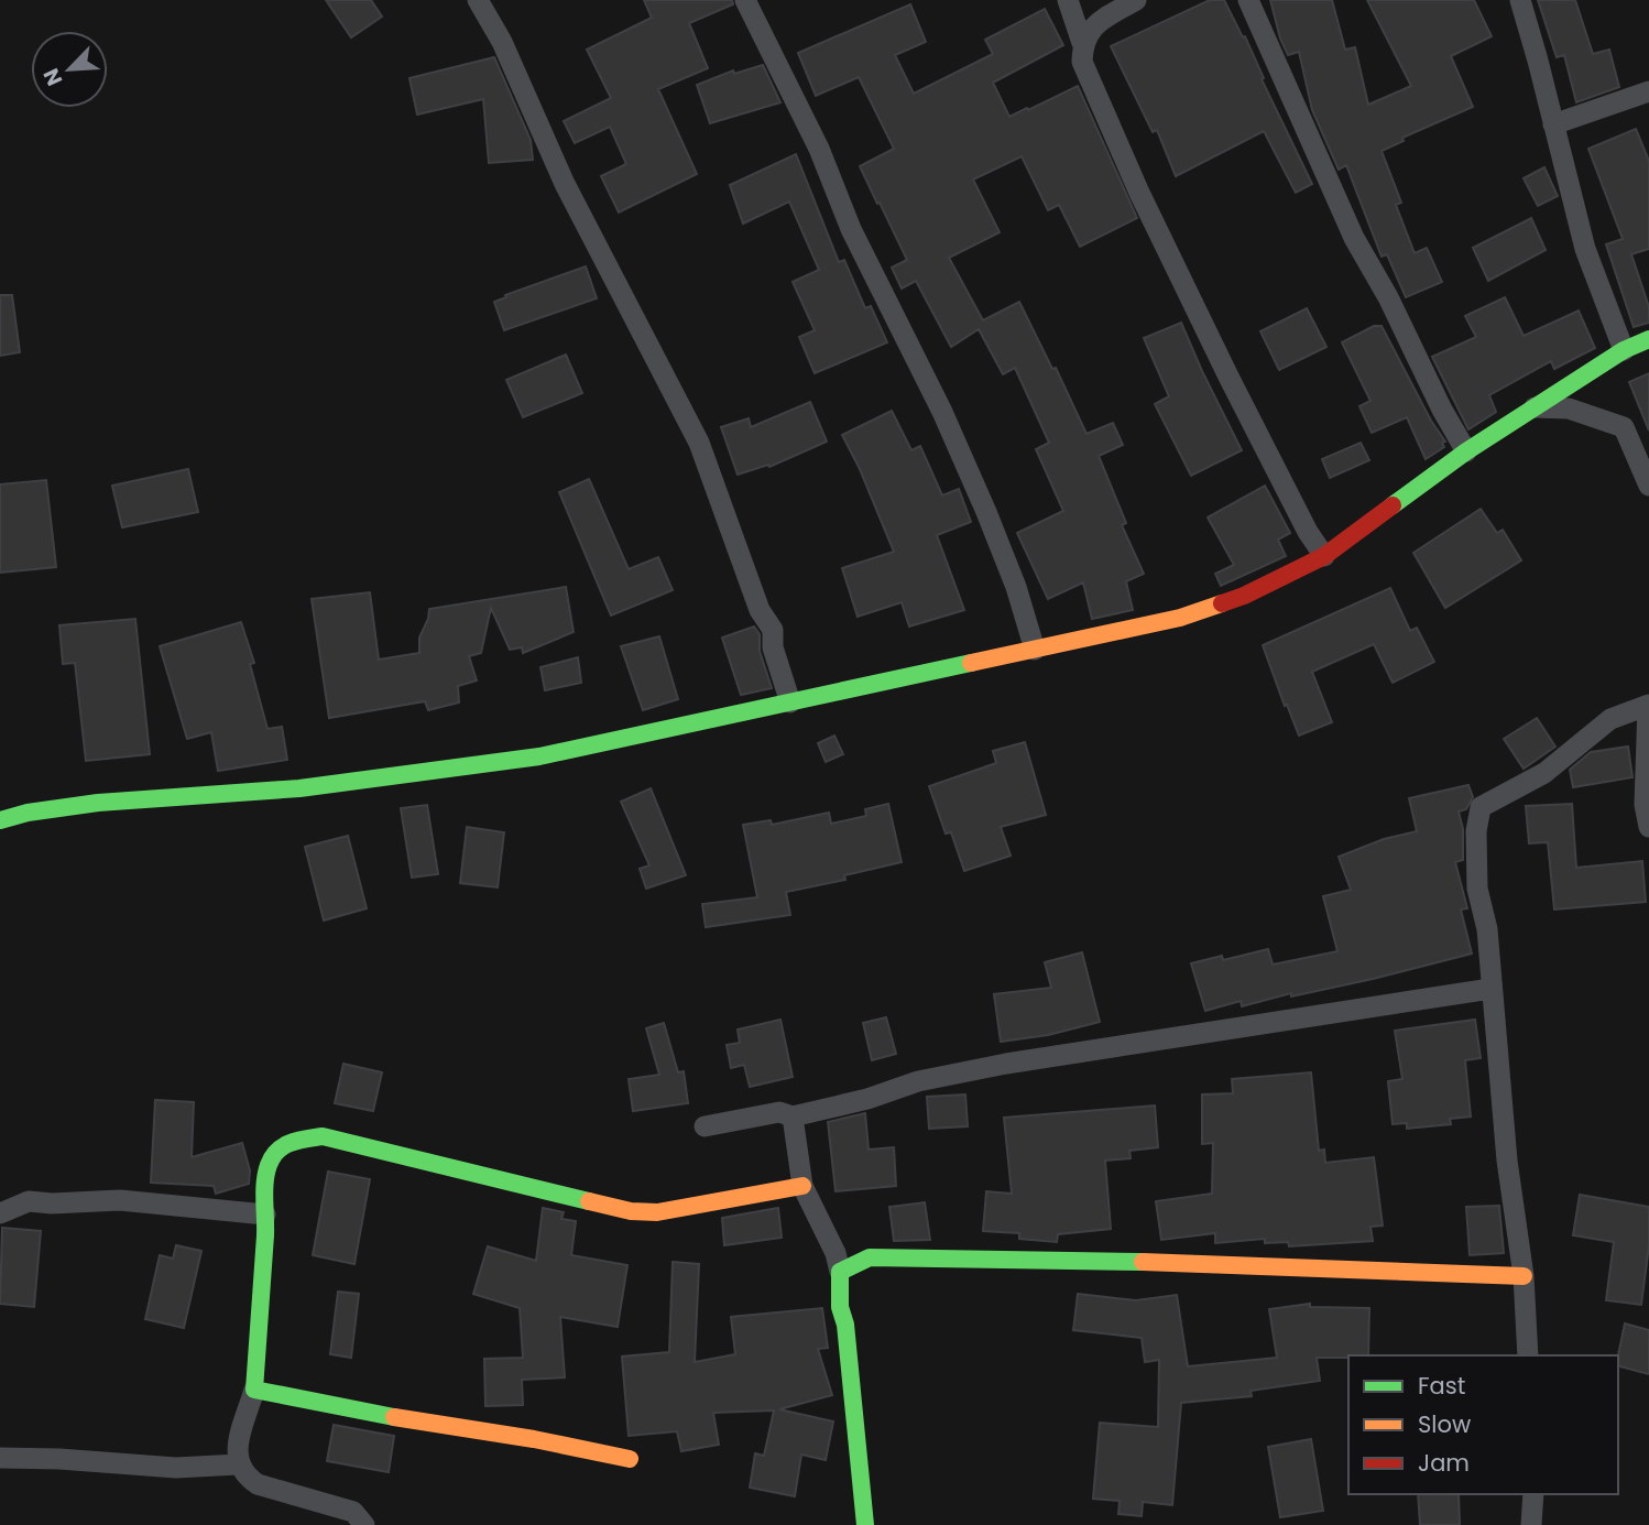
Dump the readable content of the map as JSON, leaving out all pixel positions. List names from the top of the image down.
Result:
{
  "legend": ["Fast", "Slow", "Jam"],
  "north": "bottom left"
}
